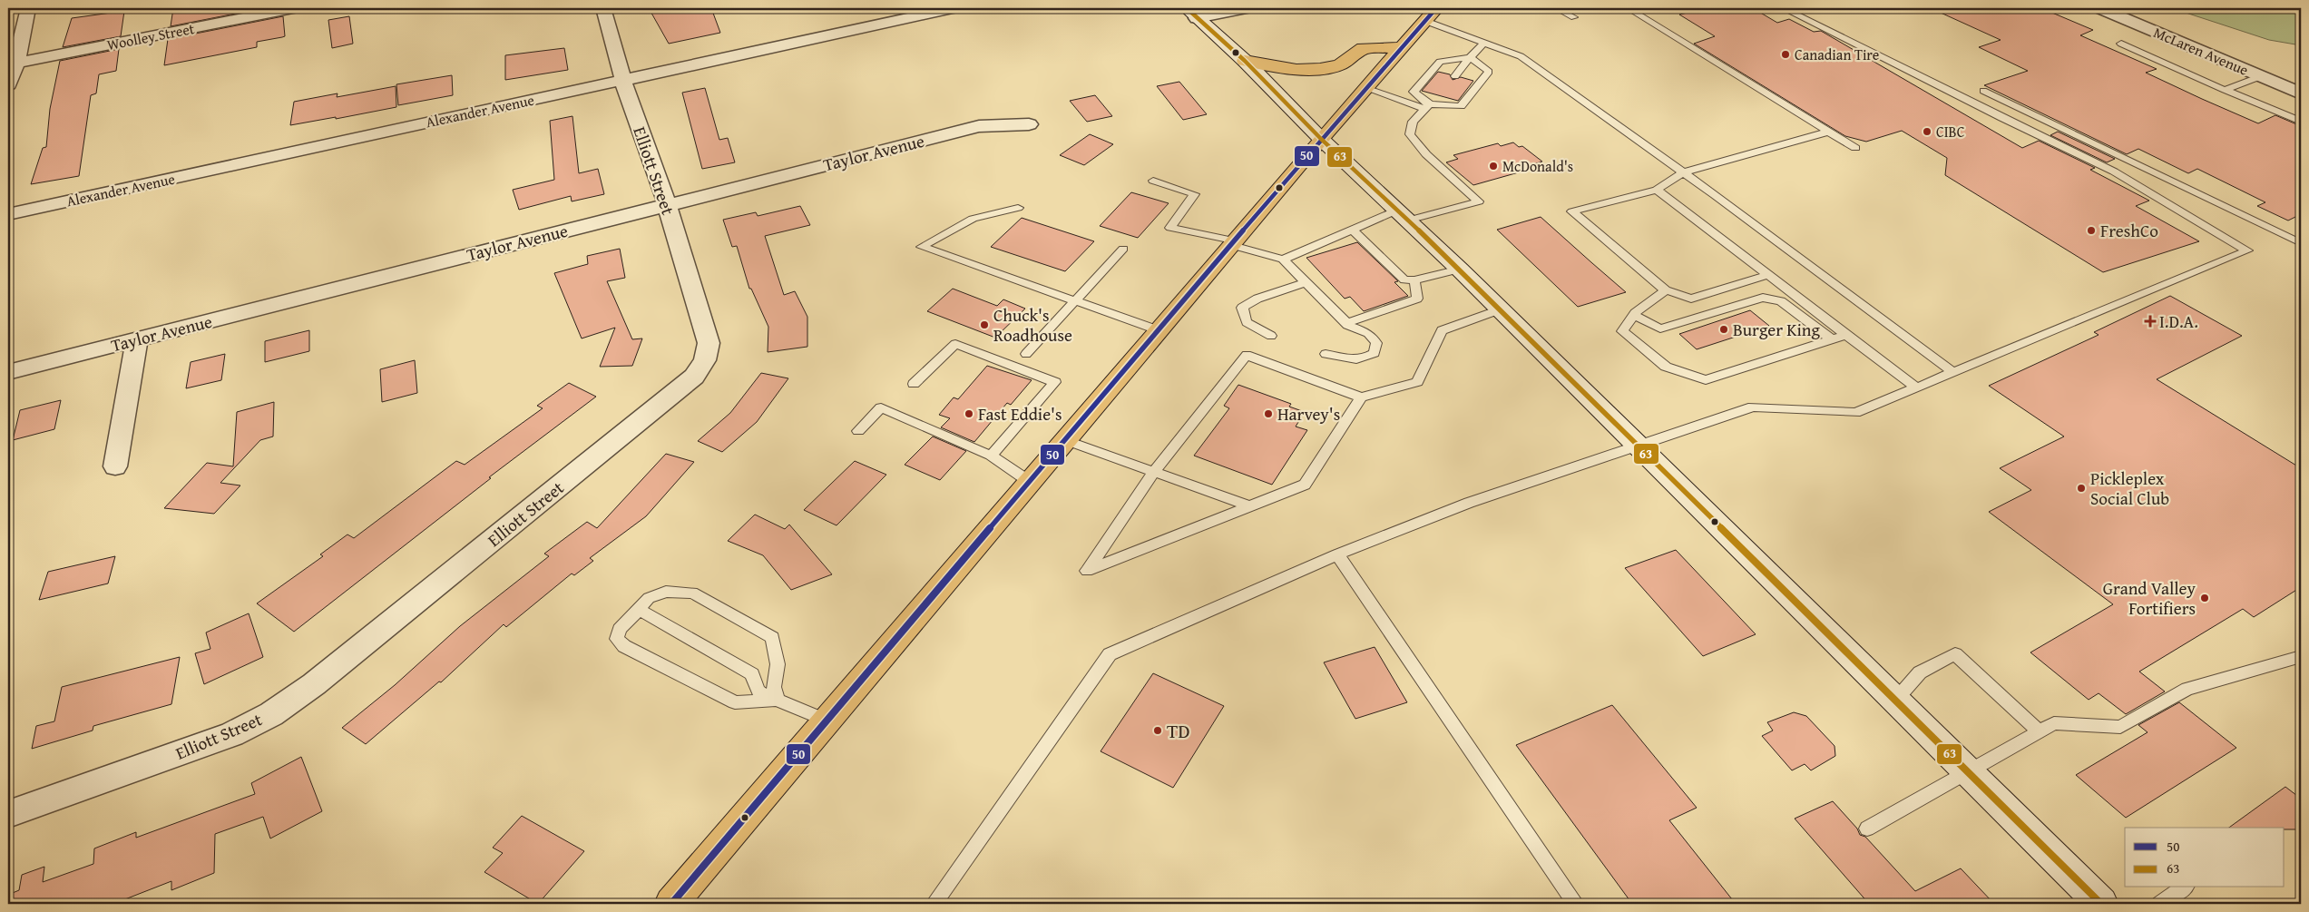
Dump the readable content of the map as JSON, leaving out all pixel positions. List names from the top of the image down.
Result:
{
  "streets": {
    "street": [
      "Woolley Street",
      "McLaren Avenue",
      "Alexander Avenue",
      "Taylor Avenue",
      "Elliott Street"
    ]
  },
  "crossings": [
    ["Alexander Avenue", "Elliott Street"],
    ["Taylor Avenue", "Elliott Street"]
  ],
  "places": {
    "other": [
      "Canadian Tire",
      "CIBC",
      "McDonald's",
      "FreshCo",
      "Chuck's Roadhouse",
      "Burger King",
      "Fast Eddie's",
      "Harvey's",
      "Pickleplex Social Club",
      "Grand Valley Fortifiers",
      "TD"
    ],
    "health": ["I.D.A."]
  },
  "lines": ["transit line 50", "transit line 63"],
  "legend": ["50", "63"]
}
